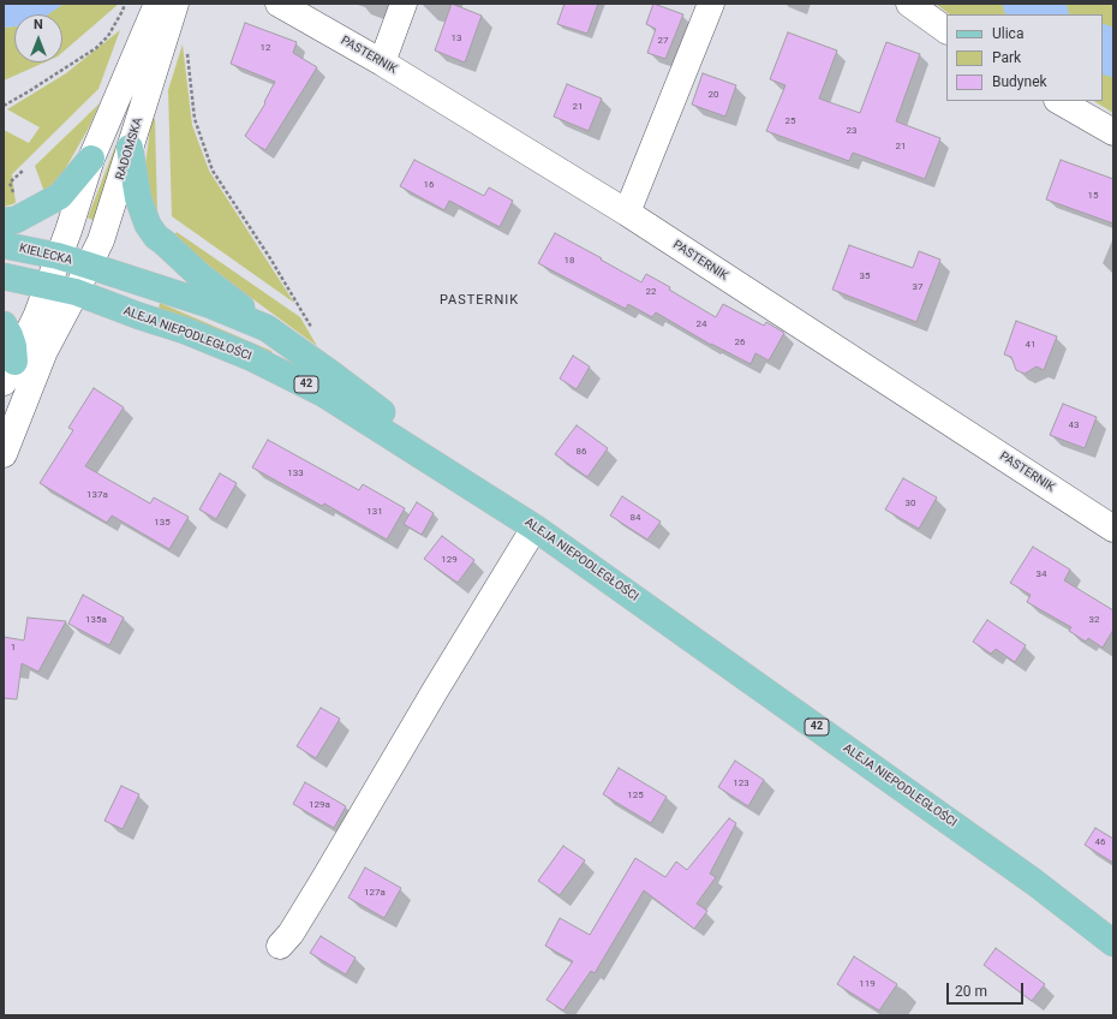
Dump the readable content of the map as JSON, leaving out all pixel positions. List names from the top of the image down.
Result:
{
  "streets": {
    "main road": ["KIELECKA", "ALEJA NIEPODLEGŁOŚCI", "42"],
    "street": ["PASTERNIK", "RADOMSKA"]
  },
  "crossings": [
    ["RADOMSKA", "KIELECKA"],
    ["RADOMSKA", "ALEJA NIEPODLEGŁOŚCI"],
    ["KIELECKA", "ALEJA NIEPODLEGŁOŚCI"],
    ["ALEJA NIEPODLEGŁOŚCI", "42"]
  ],
  "districts": ["PASTERNIK"],
  "house_numbers": [
    "13",
    "27",
    "12",
    "20",
    "21",
    "25",
    "23",
    "21",
    "16",
    "15",
    "18",
    "35",
    "37",
    "22",
    "24",
    "26",
    "41",
    "43",
    "86",
    "133",
    "137a",
    "30",
    "131",
    "84",
    "135",
    "129",
    "34",
    "135a",
    "32",
    "1",
    "123",
    "125",
    "129a",
    "46",
    "127a",
    "119"
  ],
  "legend": ["Ulica", "Park", "Budynek"],
  "scale_bar": "20 m",
  "north": "top"
}
